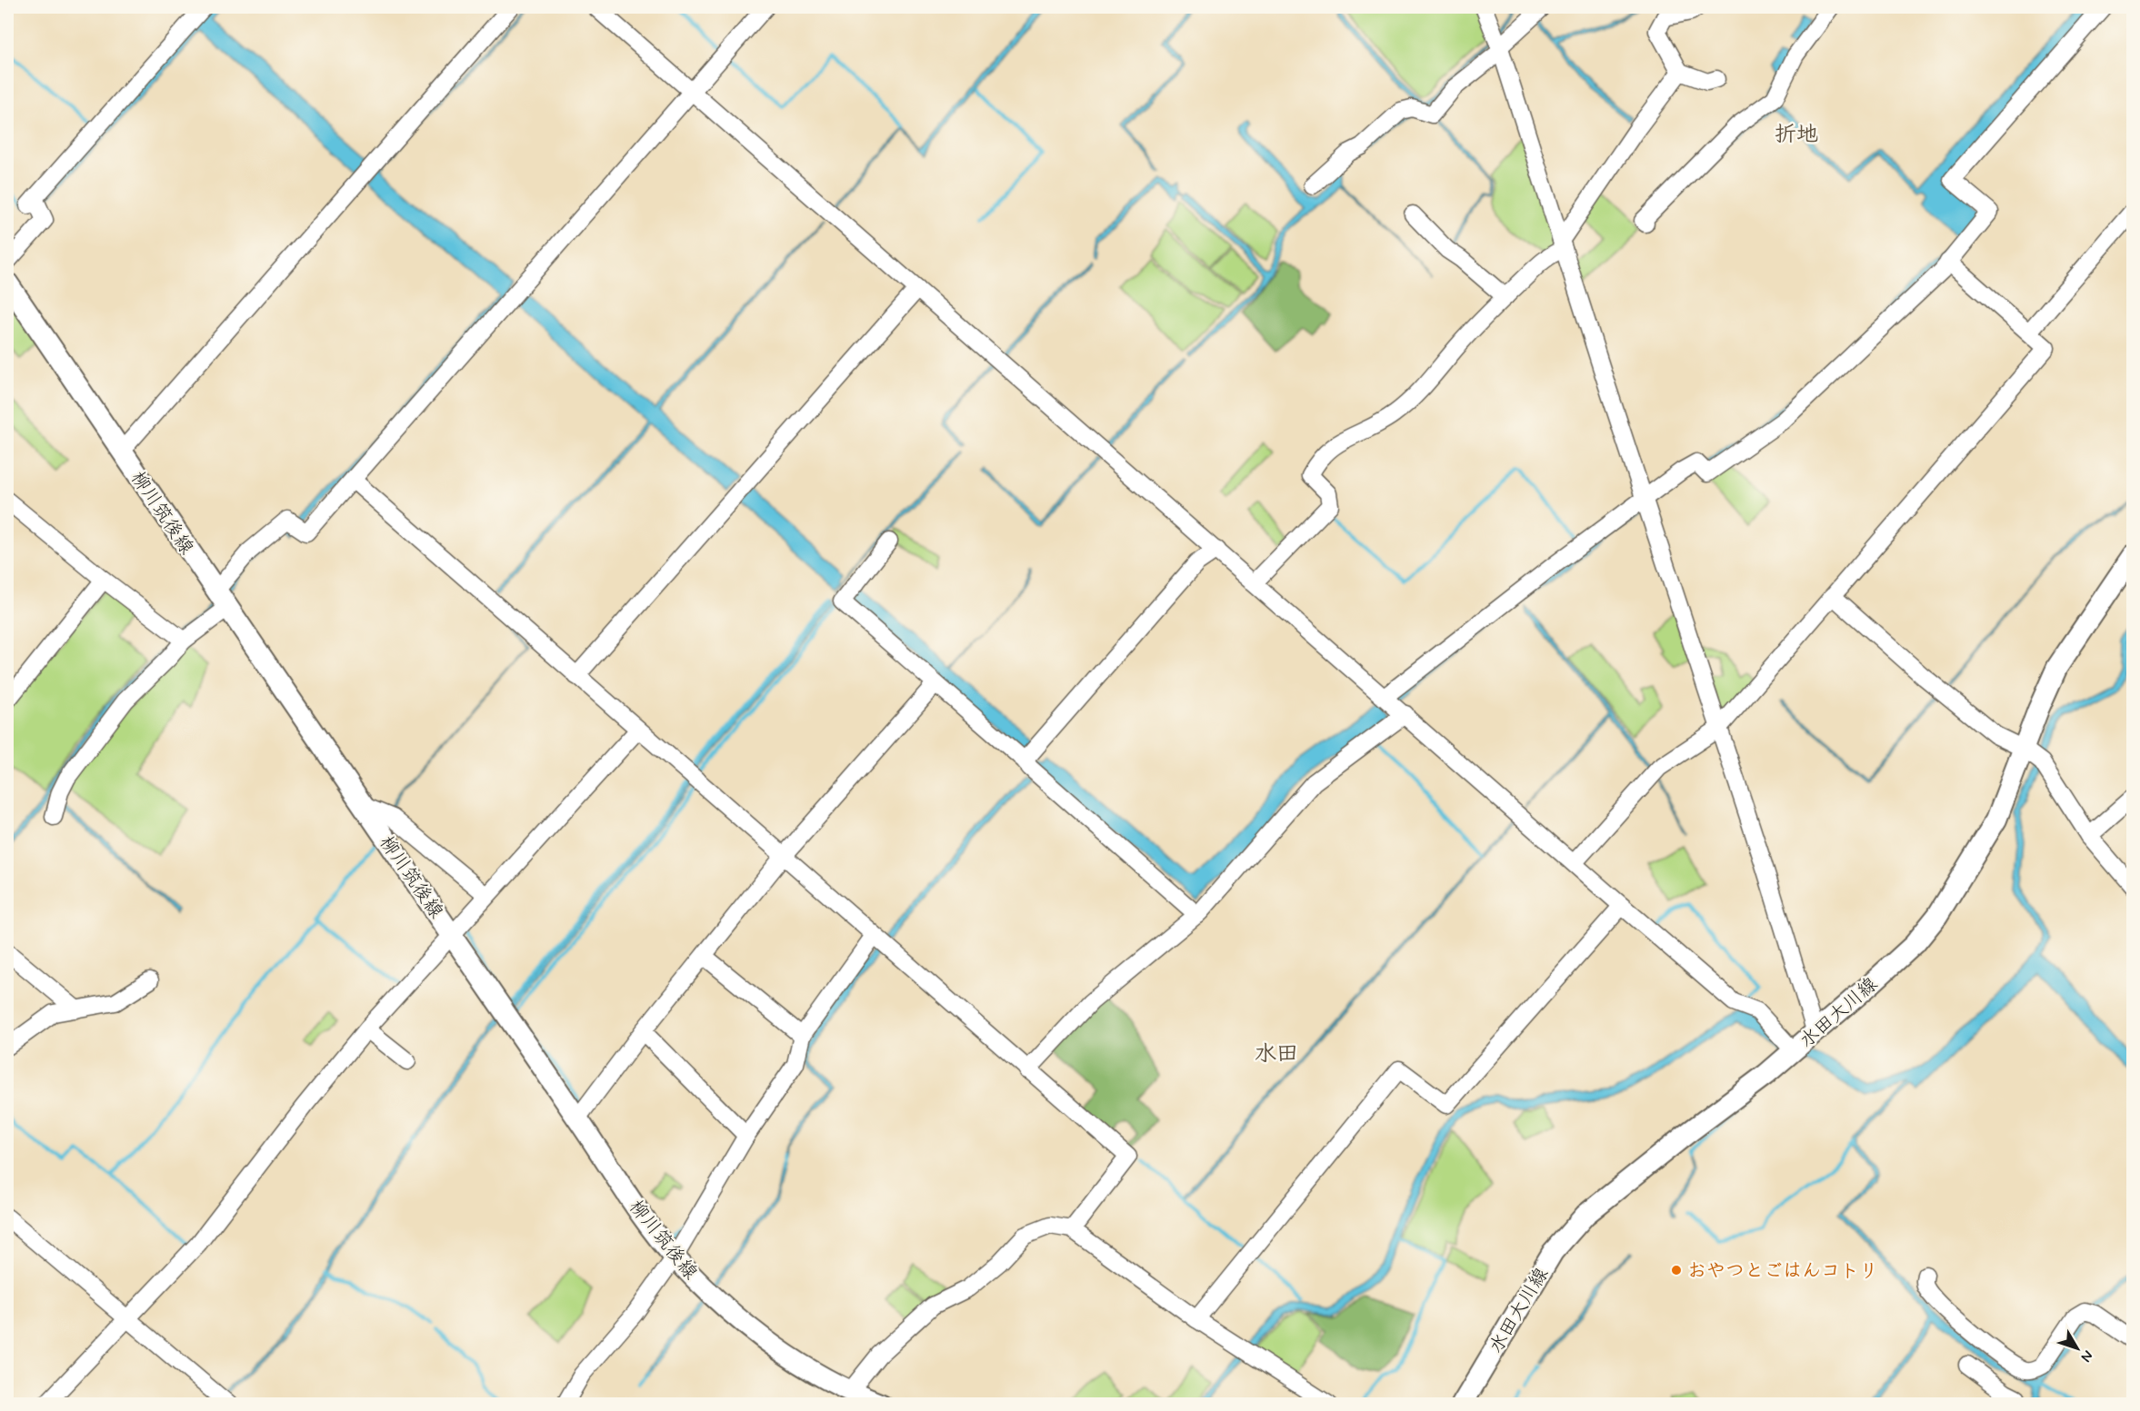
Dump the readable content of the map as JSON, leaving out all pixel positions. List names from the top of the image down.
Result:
{
  "streets": {
    "main road": ["柳川筑後線", "水田大川線"]
  },
  "districts": ["折地", "水田"],
  "places": ["おやつとごはんコトリ"],
  "north": "bottom right"
}
